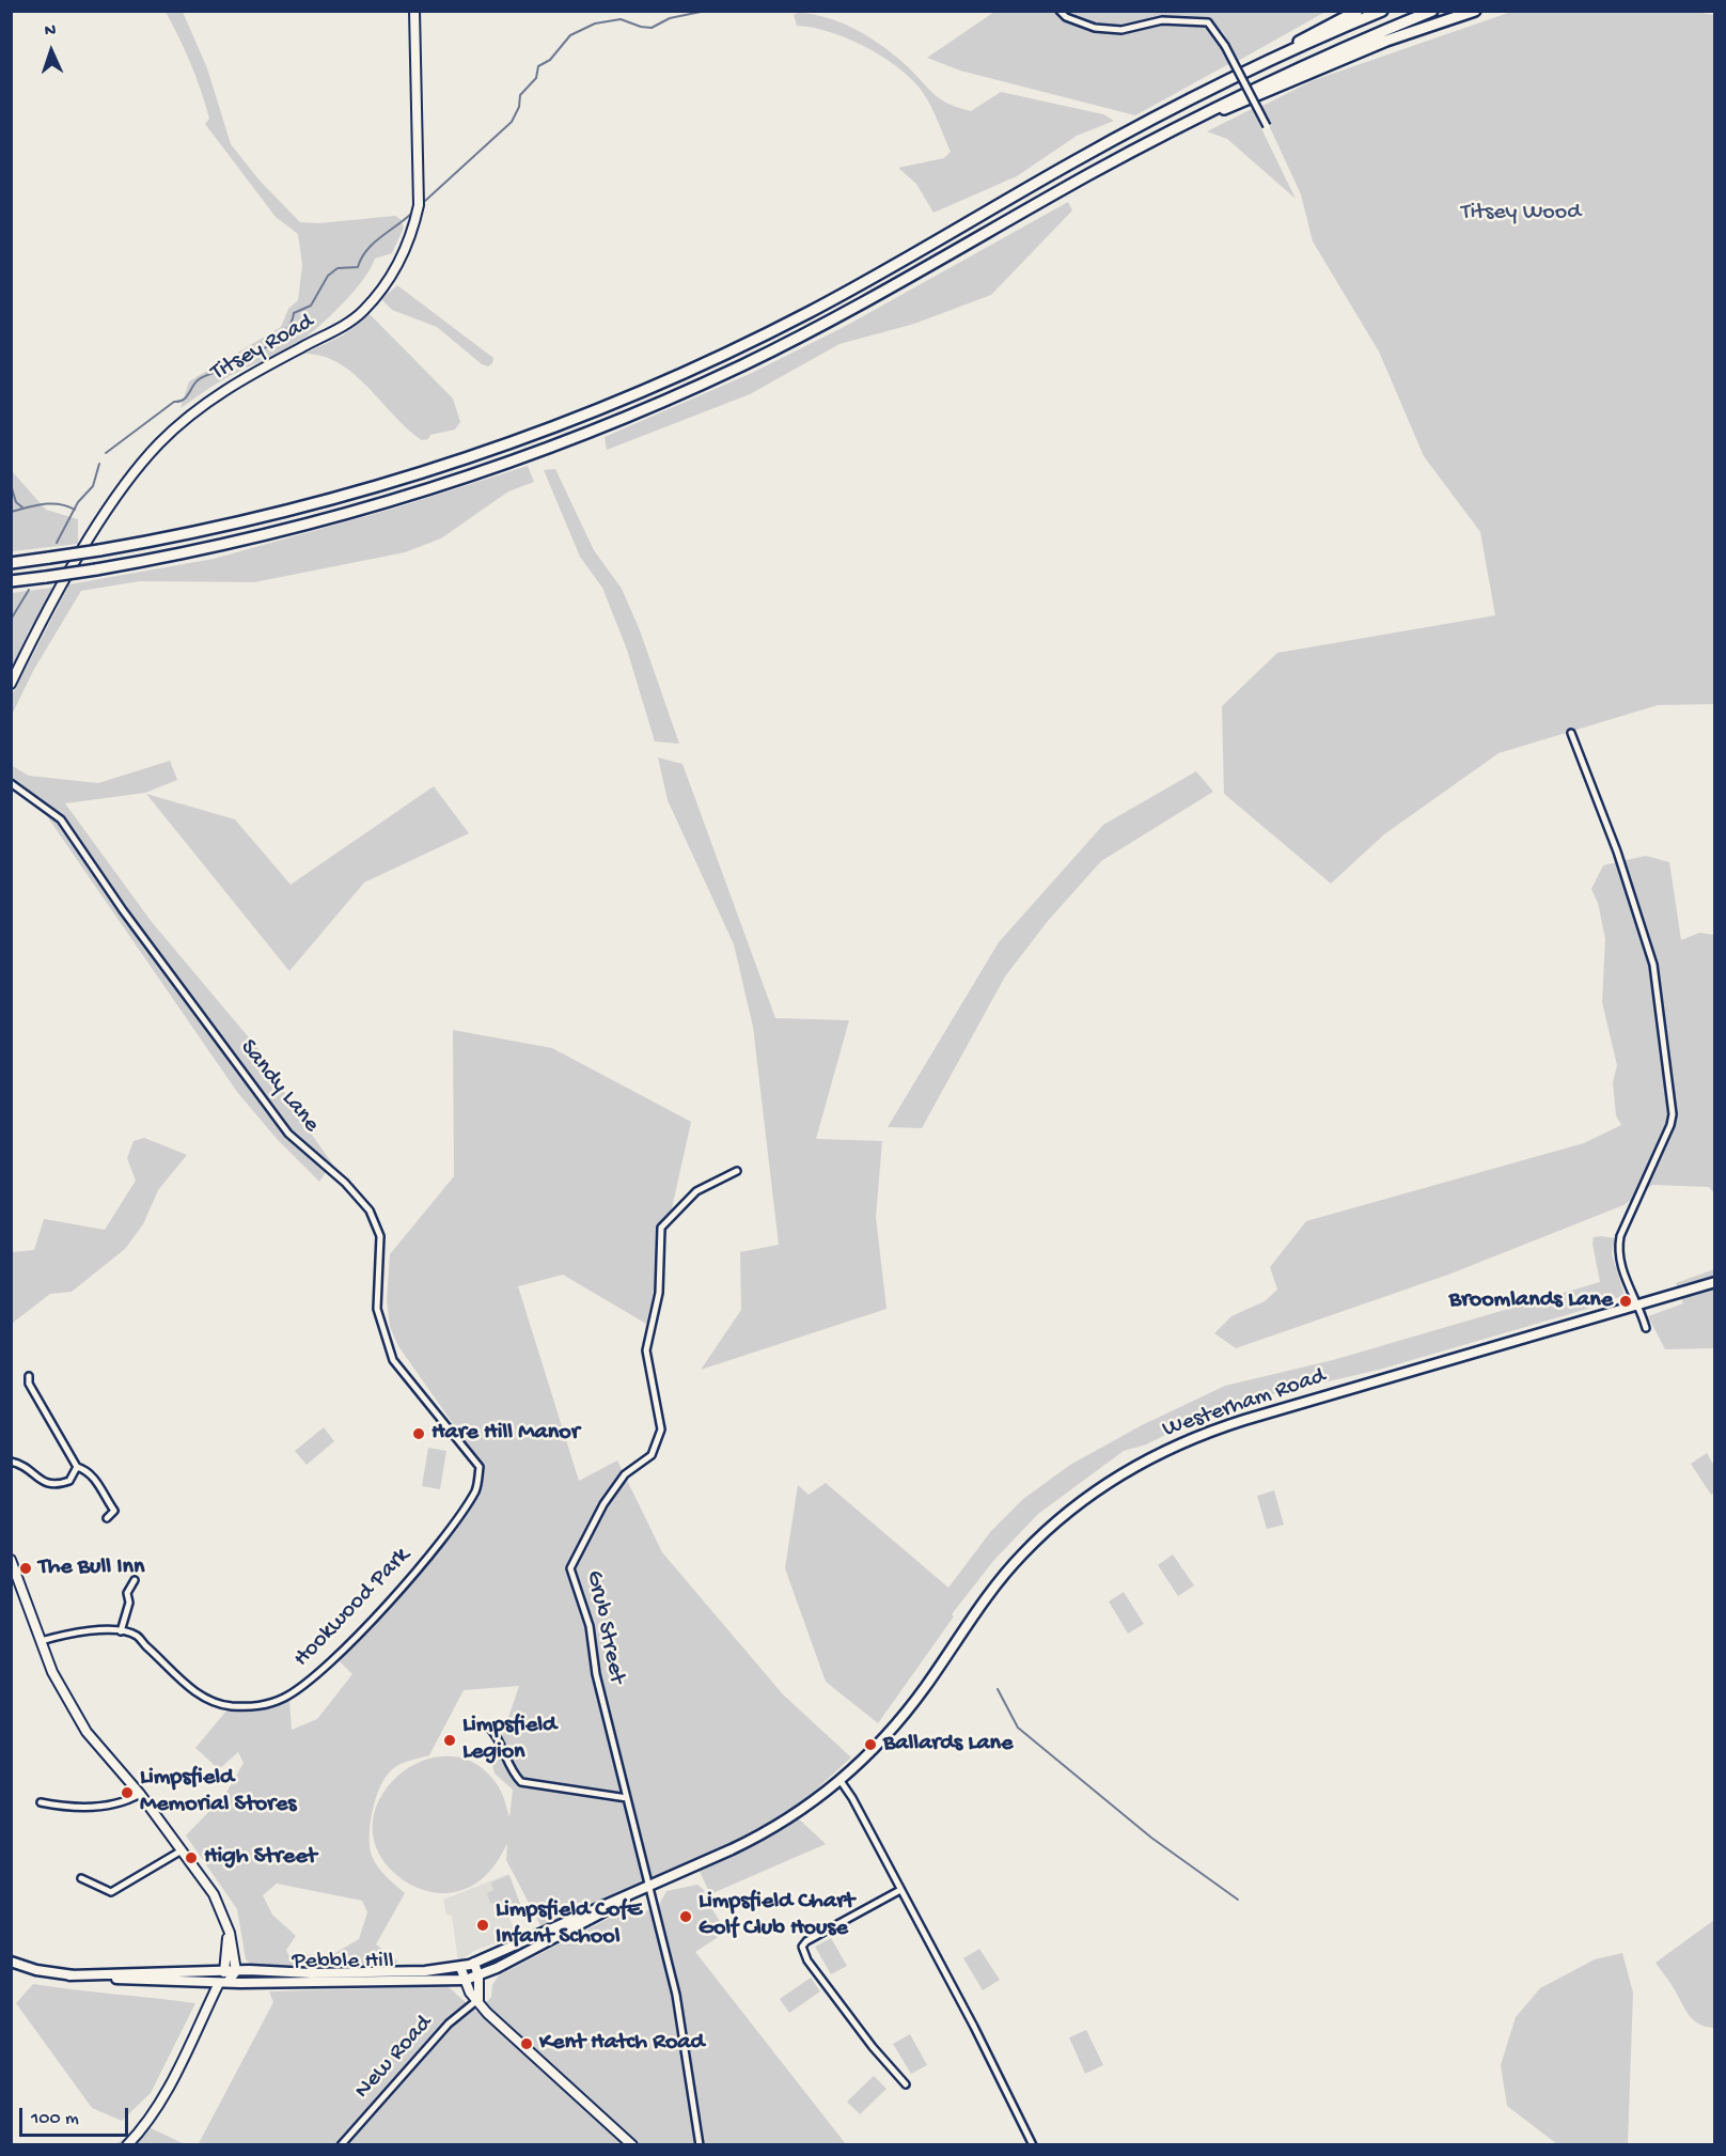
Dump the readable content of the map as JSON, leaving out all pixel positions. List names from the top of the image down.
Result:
{
  "streets": {
    "main road": ["Titsey Road", "Westerham Road", "Pebble Hill"],
    "street": [
      "Sandy Lane",
      "Hookwood Park",
      "Grub Street",
      "New Road"
    ]
  },
  "crossings": [
    ["Sandy Lane", "Hookwood Park"],
    ["Westerham Road", "Grub Street"],
    ["Westerham Road", "Pebble Hill"]
  ],
  "parks": ["Titsey Wood"],
  "places": [
    "Broomlands Lane",
    "Hare Hill Manor",
    "The Bull Inn",
    "Limpsfield Legion",
    "Ballards Lane",
    "Limpsfield Memorial Stores",
    "High Street",
    "Limpsfield Chart Golf Club House",
    "Limpsfield CofE Infant School",
    "Kent Hatch Road"
  ],
  "scale_bar": "100 m",
  "north": "top"
}
